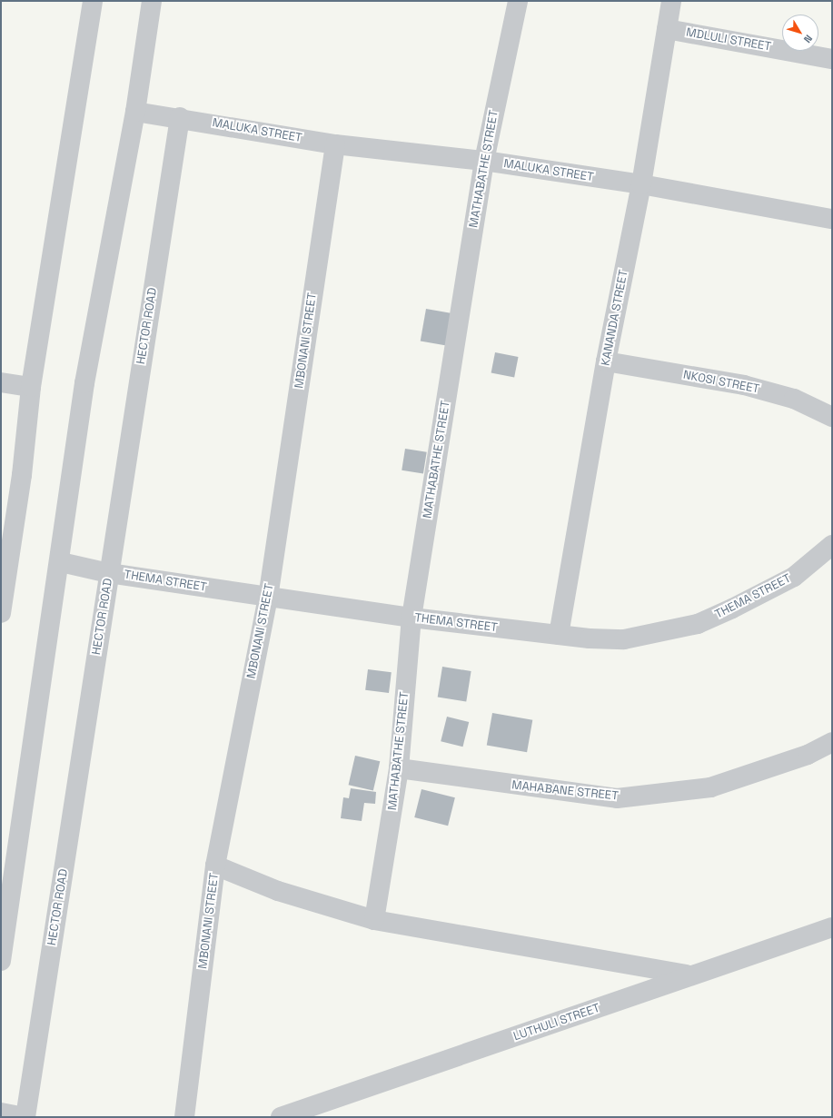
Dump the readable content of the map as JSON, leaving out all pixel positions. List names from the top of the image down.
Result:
{
  "streets": {
    "street": [
      "MDLULI STREET",
      "MALUKA STREET",
      "MATHABATHE STREET",
      "KANANDA STREET",
      "HECTOR ROAD",
      "MBONANI STREET",
      "NKOSI STREET",
      "THEMA STREET",
      "MAHABANE STREET",
      "LUTHULI STREET"
    ]
  },
  "crossings": [
    ["MDLULI STREET", "KANANDA STREET"],
    ["MALUKA STREET", "MATHABATHE STREET"],
    ["MALUKA STREET", "KANANDA STREET"],
    ["MALUKA STREET", "HECTOR ROAD"],
    ["MALUKA STREET", "MBONANI STREET"],
    ["MATHABATHE STREET", "THEMA STREET"],
    ["MATHABATHE STREET", "MAHABANE STREET"],
    ["KANANDA STREET", "NKOSI STREET"],
    ["KANANDA STREET", "THEMA STREET"],
    ["HECTOR ROAD", "THEMA STREET"],
    ["MBONANI STREET", "THEMA STREET"]
  ],
  "north": "bottom right"
}
